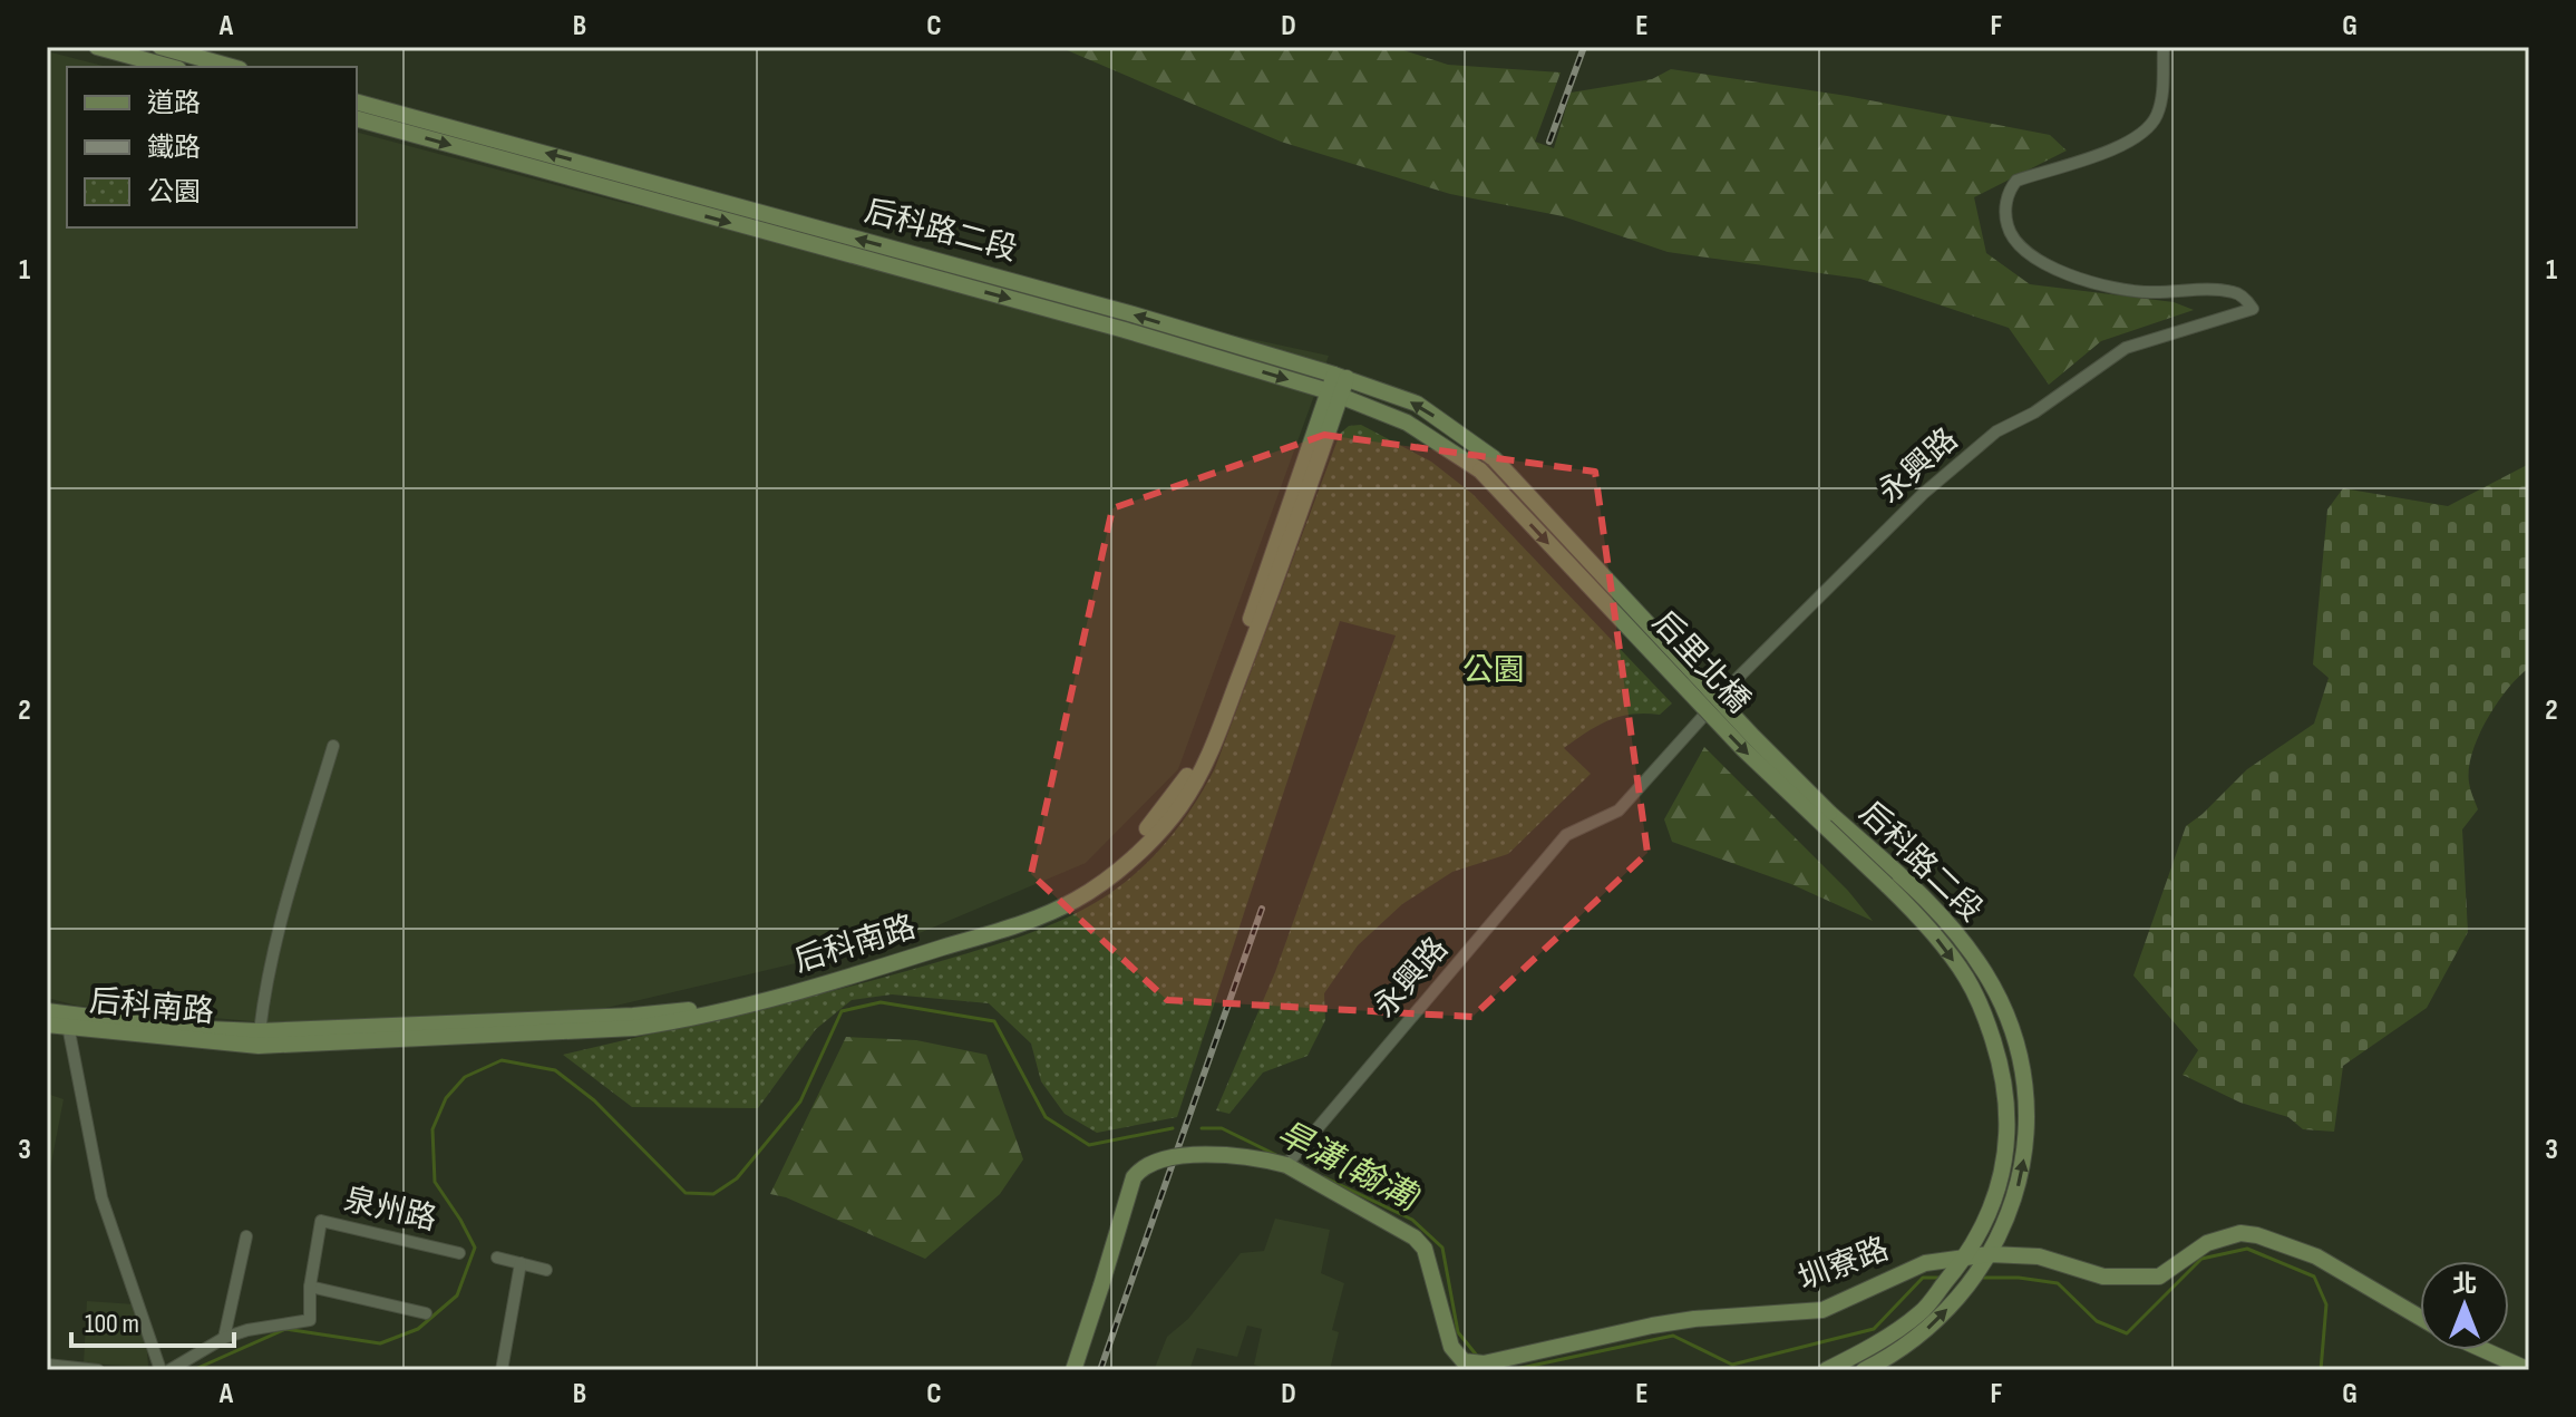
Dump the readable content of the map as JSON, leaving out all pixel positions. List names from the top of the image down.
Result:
{
  "streets": {
    "street": [
      "后科路二段",
      "永興路",
      "后里北橋",
      "后科南路",
      "泉州路",
      "圳寮路"
    ]
  },
  "crossings": [
    ["后科路二段", "后里北橋"],
    ["后科路二段", "后科南路"],
    ["后科路二段", "圳寮路"],
    ["永興路", "圳寮路"]
  ],
  "water": ["旱溝 (翰溝)"],
  "parks": ["公園"],
  "legend": ["道路", "鐵路", "公園"],
  "scale_bar": "100 m",
  "north": "top",
  "grid": {
    "columns": [
      "A",
      "B",
      "C",
      "D",
      "E",
      "F",
      "G"
    ],
    "rows": ["1", "2", "3"]
  }
}
